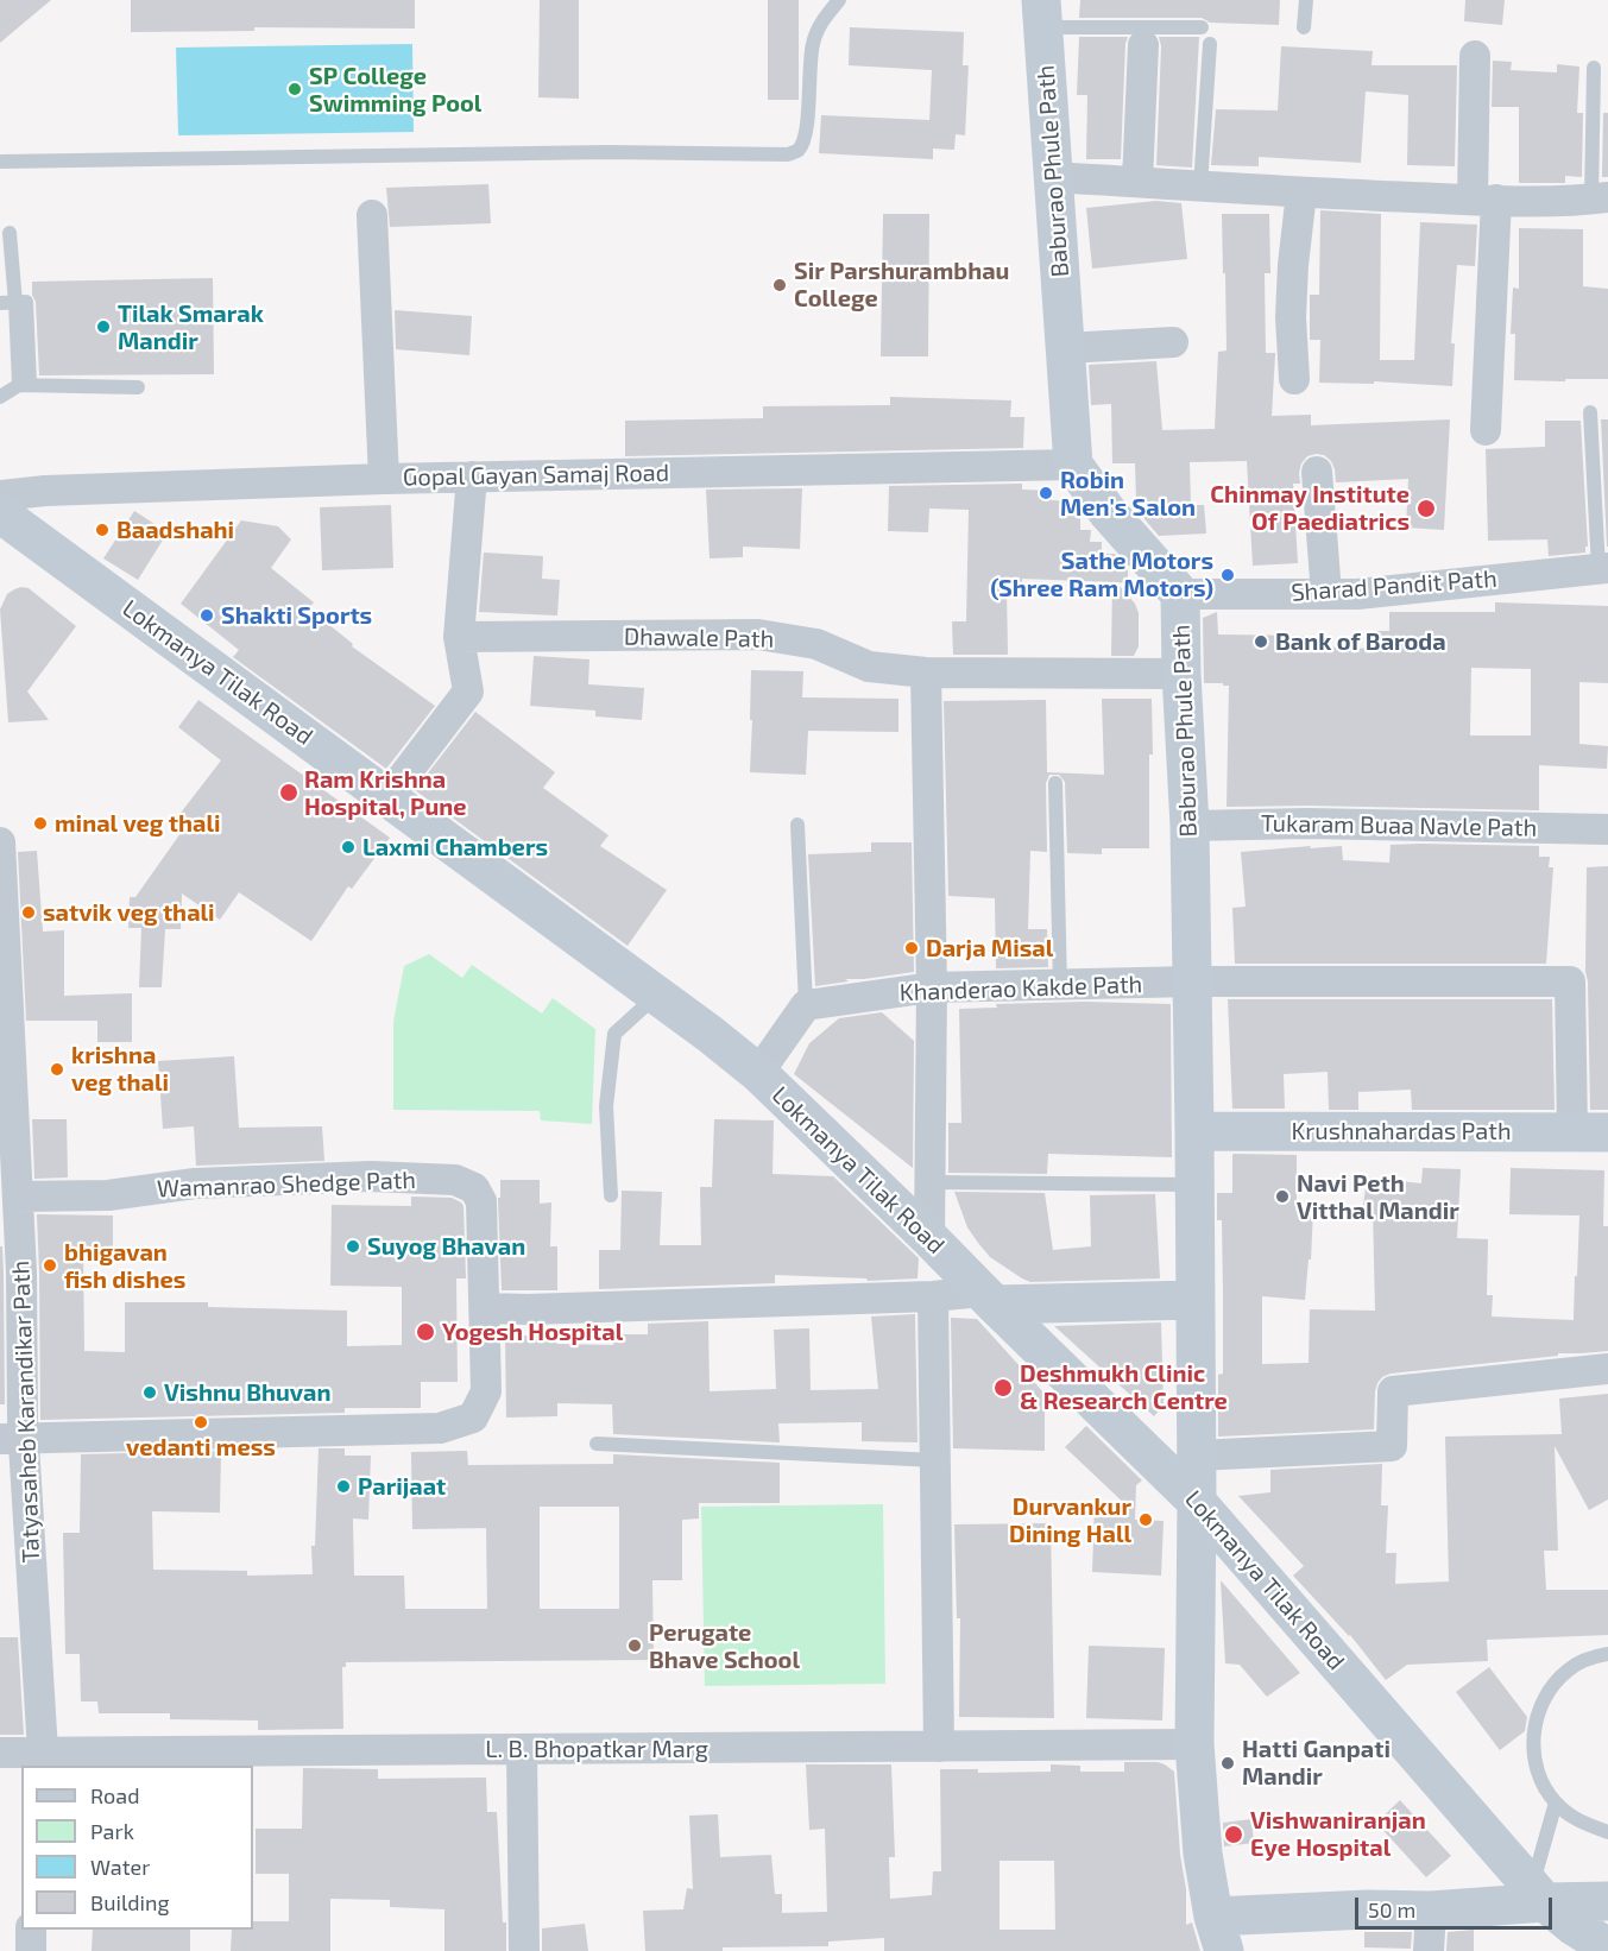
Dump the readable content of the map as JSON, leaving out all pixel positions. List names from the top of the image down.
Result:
{
  "streets": {
    "street": [
      "Baburao Phule Path",
      "Gopal Gayan Samaj Road",
      "Sharad Pandit Path",
      "Dhawale Path",
      "Lokmanya Tilak Road",
      "Tukaram Buaa Navle Path",
      "Khanderao Kakde Path",
      "Krushnahardas Path",
      "Wamanrao Shedge Path",
      "Tatyasaheb Karandikar Path",
      "L. B. Bhopatkar Marg"
    ]
  },
  "crossings": [
    ["Baburao Phule Path", "Gopal Gayan Samaj Road"],
    ["Baburao Phule Path", "Sharad Pandit Path"],
    ["Baburao Phule Path", "Dhawale Path"],
    ["Baburao Phule Path", "Lokmanya Tilak Road"],
    ["Baburao Phule Path", "Tukaram Buaa Navle Path"],
    ["Baburao Phule Path", "Khanderao Kakde Path"],
    ["Baburao Phule Path", "Krushnahardas Path"],
    ["Baburao Phule Path", "L. B. Bhopatkar Marg"],
    ["Khanderao Kakde Path", "Krushnahardas Path"],
    ["Wamanrao Shedge Path", "Tatyasaheb Karandikar Path"],
    ["Tatyasaheb Karandikar Path", "L. B. Bhopatkar Marg"]
  ],
  "places": [
    "SP College Swimming Pool",
    "Sir Parshurambhau College",
    "Tilak Smarak Mandir",
    "Robin Men's Salon",
    "Chinmay Institute Of Paediatrics",
    "Baadshahi",
    "Sathe Motors (Shree Ram Motors)",
    "Shakti Sports",
    "Bank of Baroda",
    "Ram Krishna Hospital, Pune",
    "minal veg thali",
    "Laxmi Chambers",
    "satvik veg thali",
    "Darja Misal",
    "krishna veg thali",
    "Navi Peth Vitthal Mandir",
    "Suyog Bhavan",
    "bhigavan fish dishes",
    "Yogesh Hospital",
    "Deshmukh Clinic & Research Centre",
    "Vishnu Bhuvan",
    "vedanti mess",
    "Parijaat",
    "Durvankur Dining Hall",
    "Perugate Bhave School",
    "Hatti Ganpati Mandir",
    "Vishwaniranjan Eye Hospital"
  ],
  "legend": [
    "Road",
    "Park",
    "Water",
    "Building"
  ],
  "scale_bar": "50 m"
}
